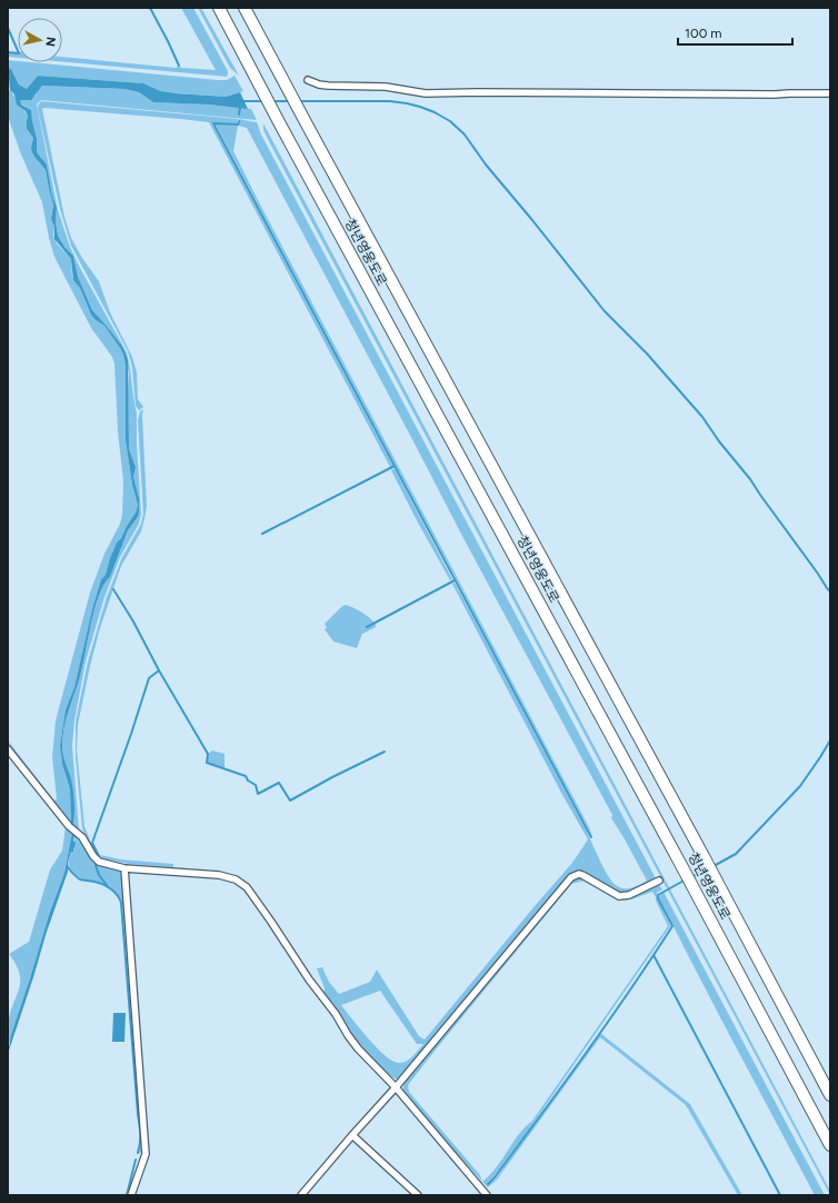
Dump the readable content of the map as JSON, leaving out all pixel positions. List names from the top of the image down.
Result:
{
  "streets": {
    "highway": ["청년영웅도로"]
  },
  "scale_bar": "100 m",
  "north": "right"
}
